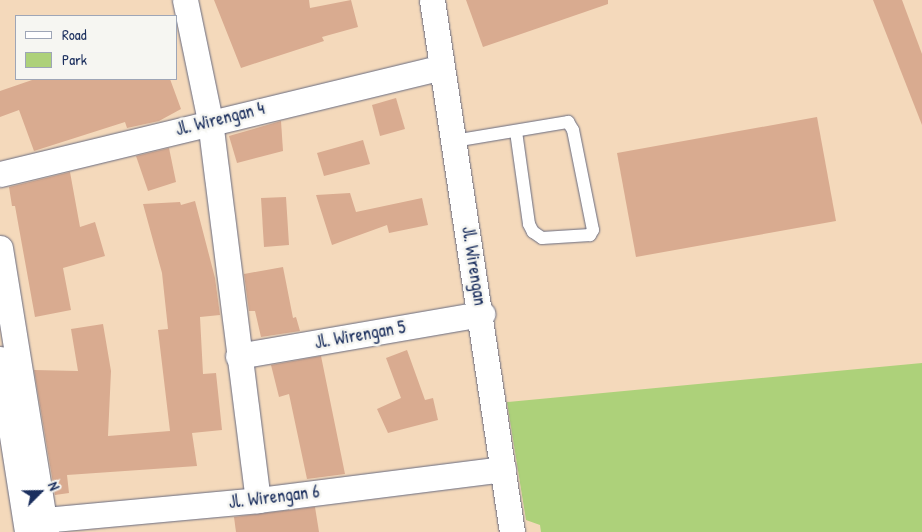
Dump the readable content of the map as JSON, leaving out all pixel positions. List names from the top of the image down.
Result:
{
  "streets": {
    "street": [
      "Jl. Wirengan 4",
      "Jl. Wirengan",
      "Jl. Wirengan 5",
      "Jl. Wirengan 6"
    ]
  },
  "crossings": [
    ["Jl. Wirengan 4", "Jl. Wirengan"],
    ["Jl. Wirengan", "Jl. Wirengan 5"],
    ["Jl. Wirengan", "Jl. Wirengan 6"]
  ],
  "legend": ["Road", "Park"],
  "north": "top right"
}
